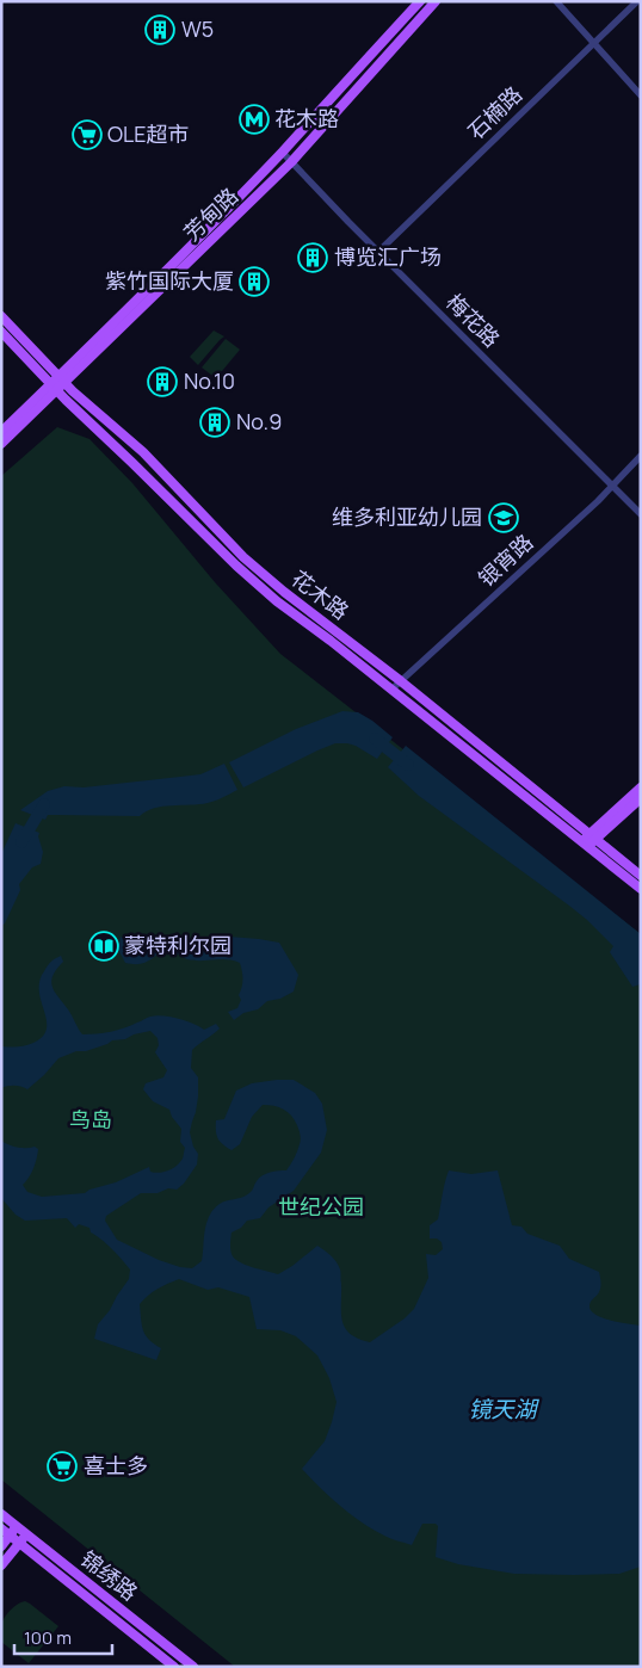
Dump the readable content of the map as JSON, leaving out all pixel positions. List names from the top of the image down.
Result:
{
  "streets": {
    "main road": ["芳甸路", "花木路", "锦绣路"],
    "street": ["石楠路", "梅花路", "银宵路"]
  },
  "crossings": [
    ["石楠路", "梅花路"],
    ["芳甸路", "梅花路"],
    ["芳甸路", "花木路"],
    ["梅花路", "银宵路"],
    ["银宵路", "花木路"]
  ],
  "water": ["镜天湖"],
  "parks": ["鸟岛", "世纪公园"],
  "places": {
    "building": [
      "W5",
      "博览汇广场",
      "紫竹国际大厦",
      "No.10",
      "No.9"
    ],
    "metro station": ["花木路"],
    "supermarket": ["OLE超市", "喜士多"],
    "school or university": ["维多利亚幼儿园"],
    "library": ["蒙特利尔园"]
  },
  "scale_bar": "100 m"
}
